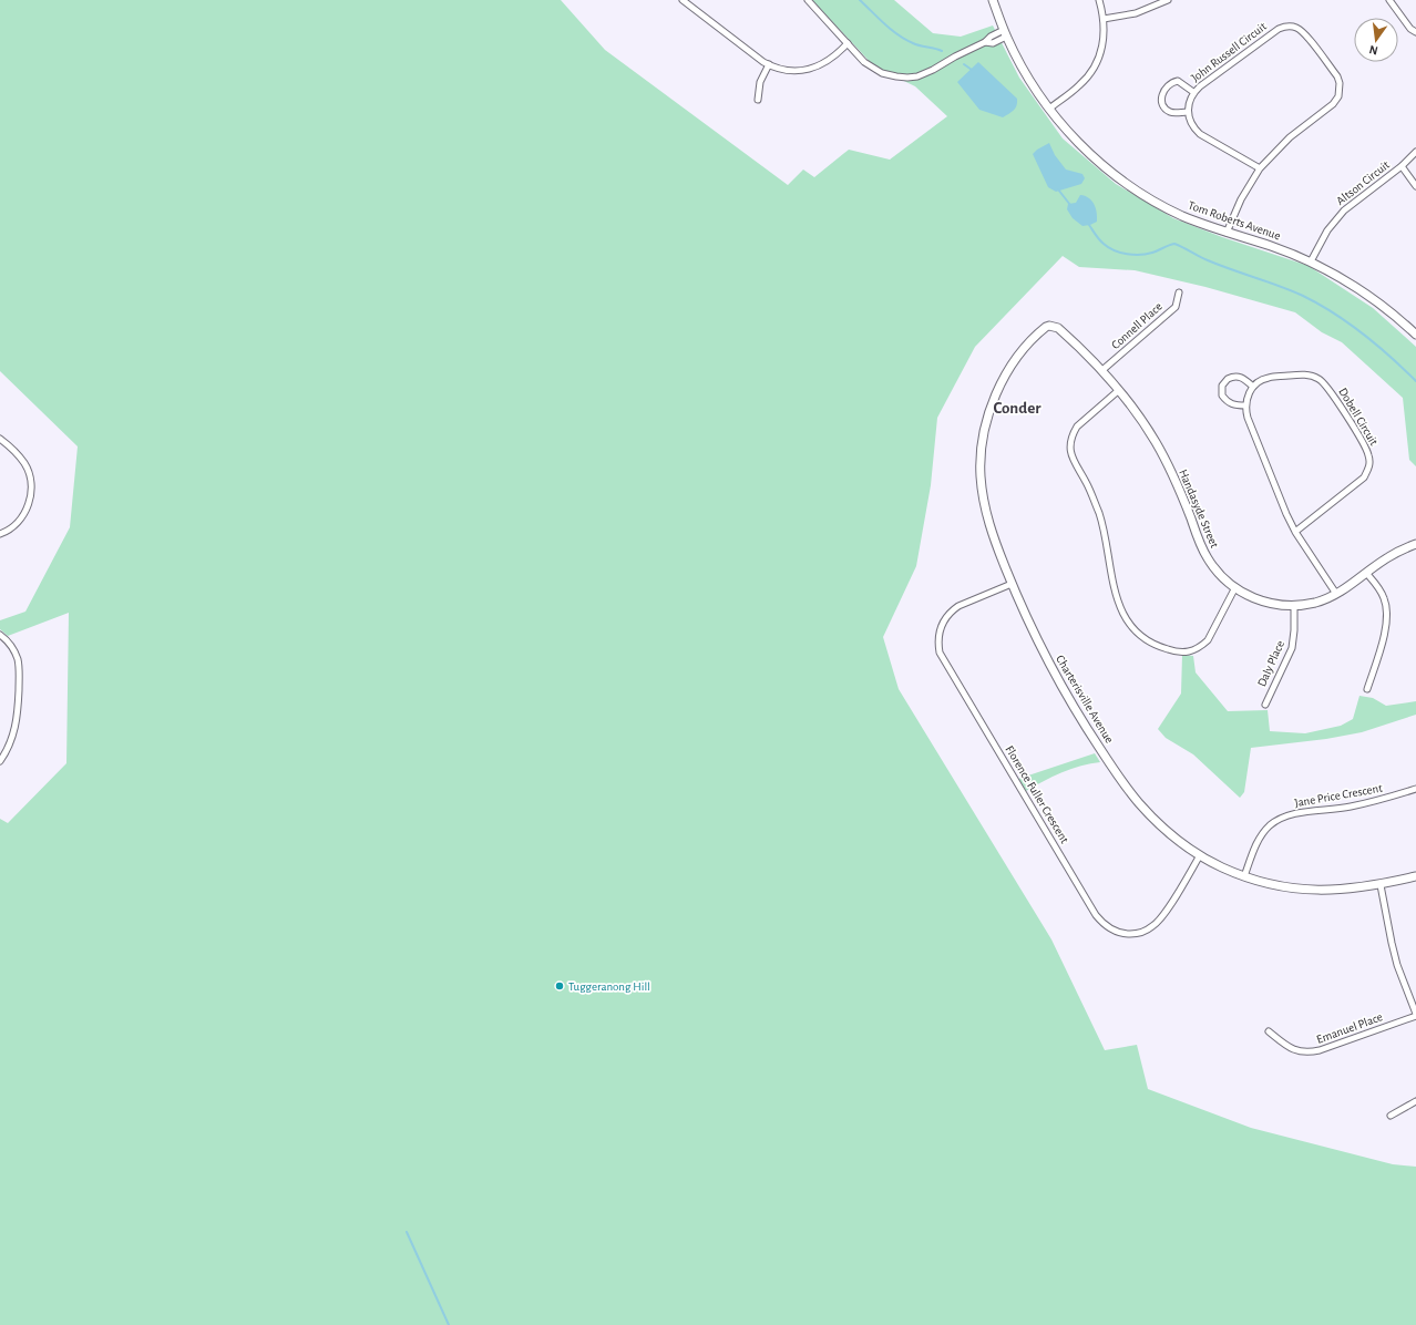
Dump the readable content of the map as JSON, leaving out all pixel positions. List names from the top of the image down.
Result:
{
  "streets": {
    "street": [
      "John Russell Circuit",
      "Altson Circuit",
      "Tom Roberts Avenue",
      "Connell Place",
      "Dobell Circuit",
      "Handasyde Street",
      "Daly Place",
      "Charterisville Avenue",
      "Florence Fuller Crescent",
      "Jane Price Crescent",
      "Emanuel Place"
    ]
  },
  "crossings": [
    ["John Russell Circuit", "Tom Roberts Avenue"],
    ["Altson Circuit", "Tom Roberts Avenue"],
    ["Connell Place", "Handasyde Street"],
    ["Handasyde Street", "Daly Place"],
    ["Handasyde Street", "Charterisville Avenue"],
    ["Charterisville Avenue", "Florence Fuller Crescent"],
    ["Charterisville Avenue", "Jane Price Crescent"]
  ],
  "districts": ["Conder"],
  "places": ["Tuggeranong Hill"],
  "north": "bottom"
}
